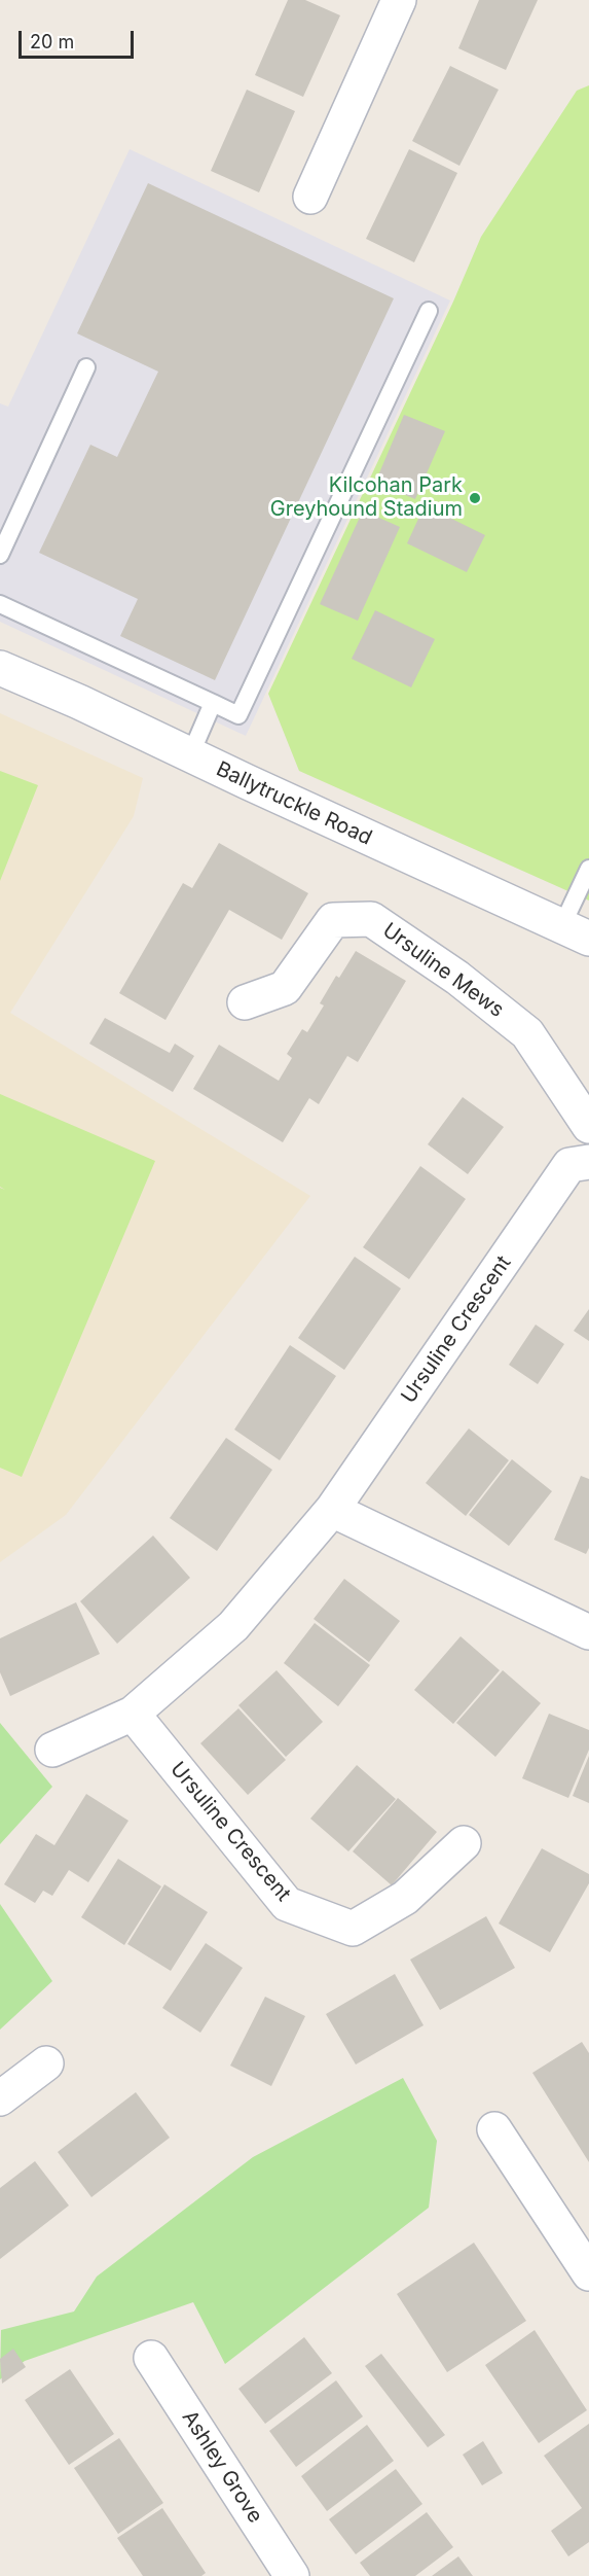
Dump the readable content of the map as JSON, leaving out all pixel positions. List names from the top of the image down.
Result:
{
  "streets": {
    "street": [
      "Ballytruckle Road",
      "Ursuline Mews",
      "Ursuline Crescent",
      "Ashley Grove"
    ]
  },
  "places": ["Kilcohan Park Greyhound Stadium"],
  "scale_bar": "20 m"
}
